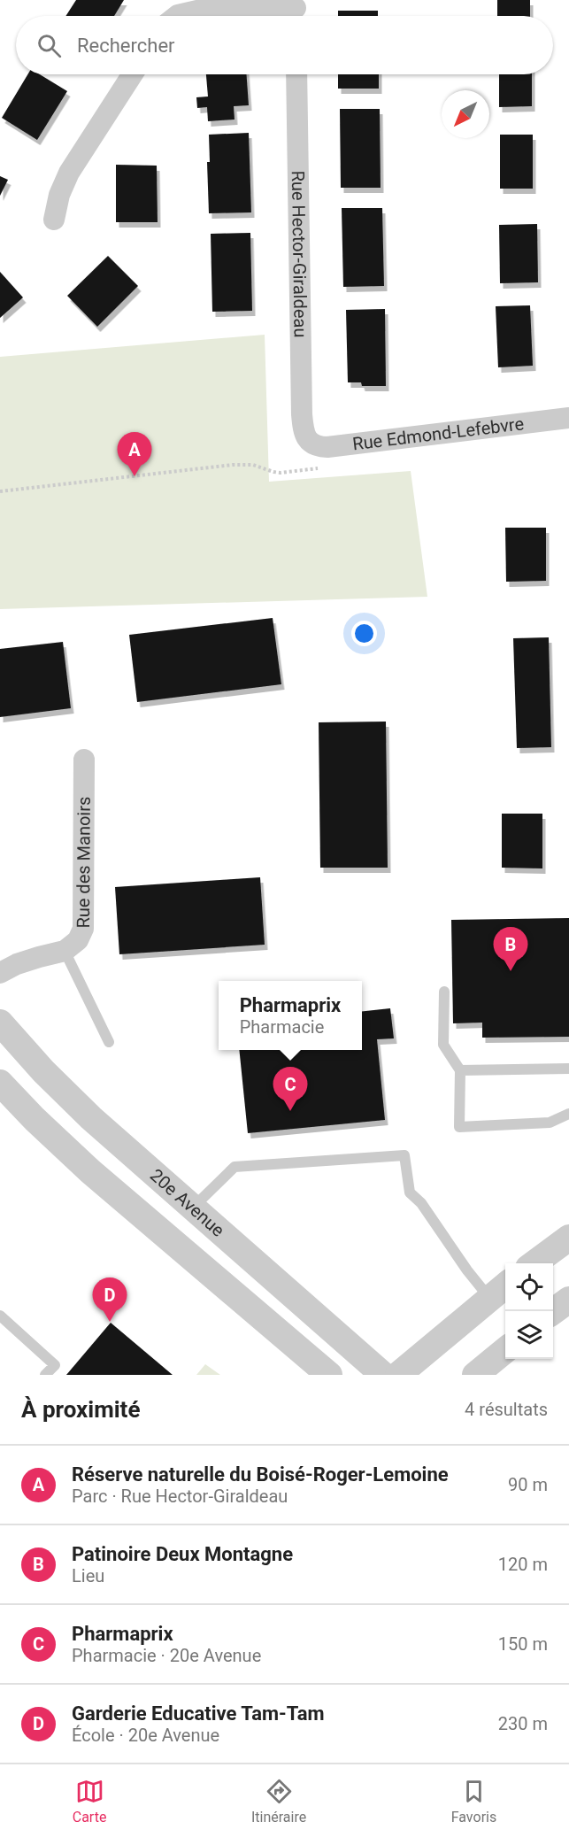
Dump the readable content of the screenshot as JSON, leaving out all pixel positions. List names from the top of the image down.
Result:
{
  "streets": {
    "street": [
      "Rue Hector-Giraldeau",
      "Rue Edmond-Lefebvre",
      "Rue des Manoirs",
      "20e Avenue"
    ]
  },
  "crossings": [
    ["Rue Hector-Giraldeau", "Rue Edmond-Lefebvre"]
  ],
  "north": "bottom left",
  "page": {
    "search": "Rechercher",
    "pins": [
      "A",
      "B",
      "C",
      "D"
    ],
    "popup": ["Pharmaprix", "Pharmacie"],
    "heading": ["À proximité", "4 résultats"],
    "list": [
      {
        "mark": "A",
        "name": "Réserve naturelle du Boisé-Roger-Lemoine",
        "note": "Parc · Rue Hector-Giraldeau",
        "value": "90 m"
      },
      {
        "mark": "B",
        "name": "Patinoire Deux Montagne",
        "note": "Lieu",
        "value": "120 m"
      },
      {
        "mark": "C",
        "name": "Pharmaprix",
        "note": "Pharmacie · 20e Avenue",
        "value": "150 m"
      },
      {
        "mark": "D",
        "name": "Garderie Educative Tam-Tam",
        "note": "École · 20e Avenue",
        "value": "230 m"
      }
    ],
    "nav": ["Carte", "Itinéraire", "Favoris"]
  }
}
